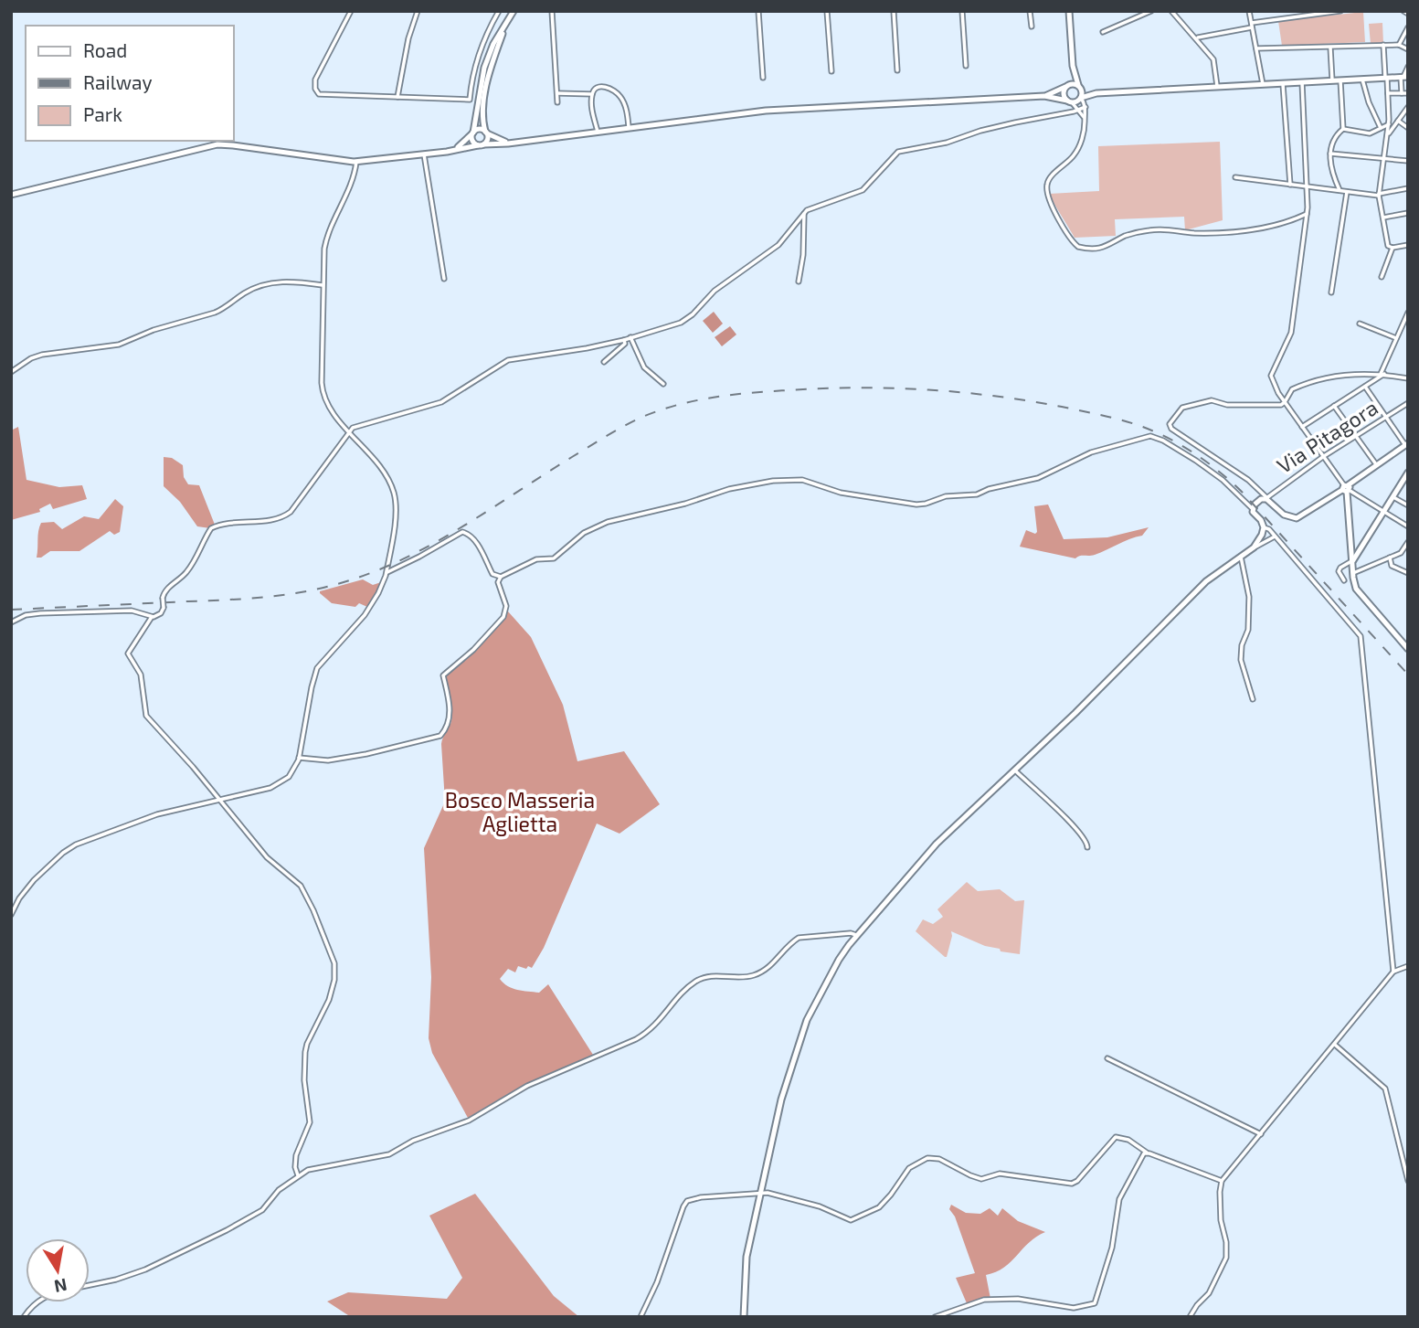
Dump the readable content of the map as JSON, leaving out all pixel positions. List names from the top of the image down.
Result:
{
  "streets": {
    "street": ["Via Pitagora"]
  },
  "parks": ["Bosco Masseria Aglietta"],
  "legend": ["Road", "Railway", "Park"],
  "north": "bottom"
}
